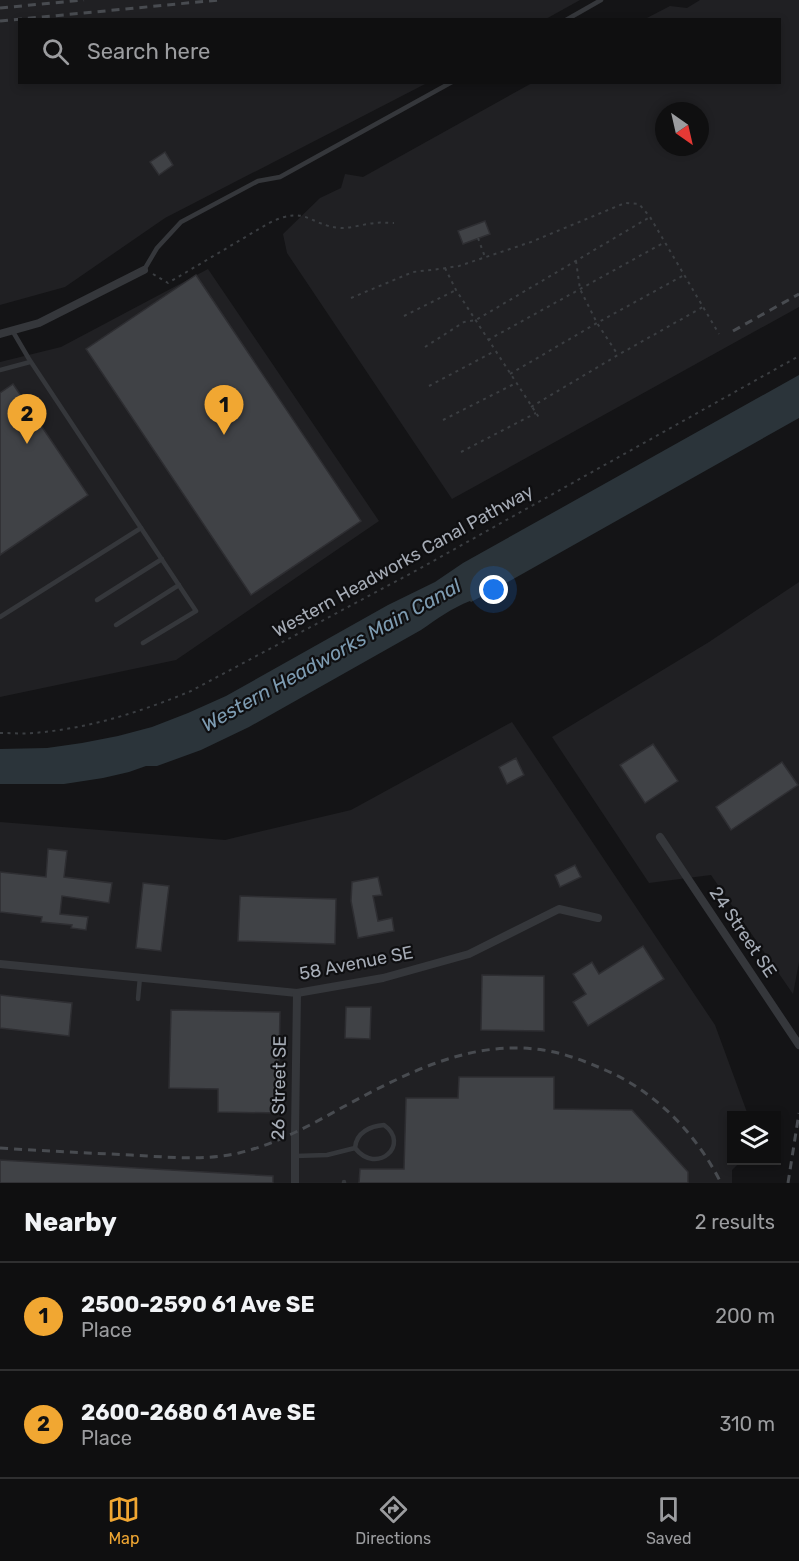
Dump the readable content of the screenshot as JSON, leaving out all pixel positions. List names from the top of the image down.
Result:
{
  "streets": {
    "street": ["24 Street SE", "58 Avenue SE", "26 Street SE"],
    "path": ["Western Headworks Canal Pathway"]
  },
  "crossings": [
    ["58 Avenue SE", "26 Street SE"]
  ],
  "water": ["Western Headworks Main Canal"],
  "north": "bottom right",
  "page": {
    "search": "Search here",
    "pins": ["1", "2"],
    "heading": ["Nearby", "2 results"],
    "list": [
      {
        "mark": "1",
        "name": "2500-2590 61 Ave SE",
        "note": "Place",
        "value": "200 m"
      },
      {
        "mark": "2",
        "name": "2600-2680 61 Ave SE",
        "note": "Place",
        "value": "310 m"
      }
    ],
    "nav": ["Map", "Directions", "Saved"]
  }
}
